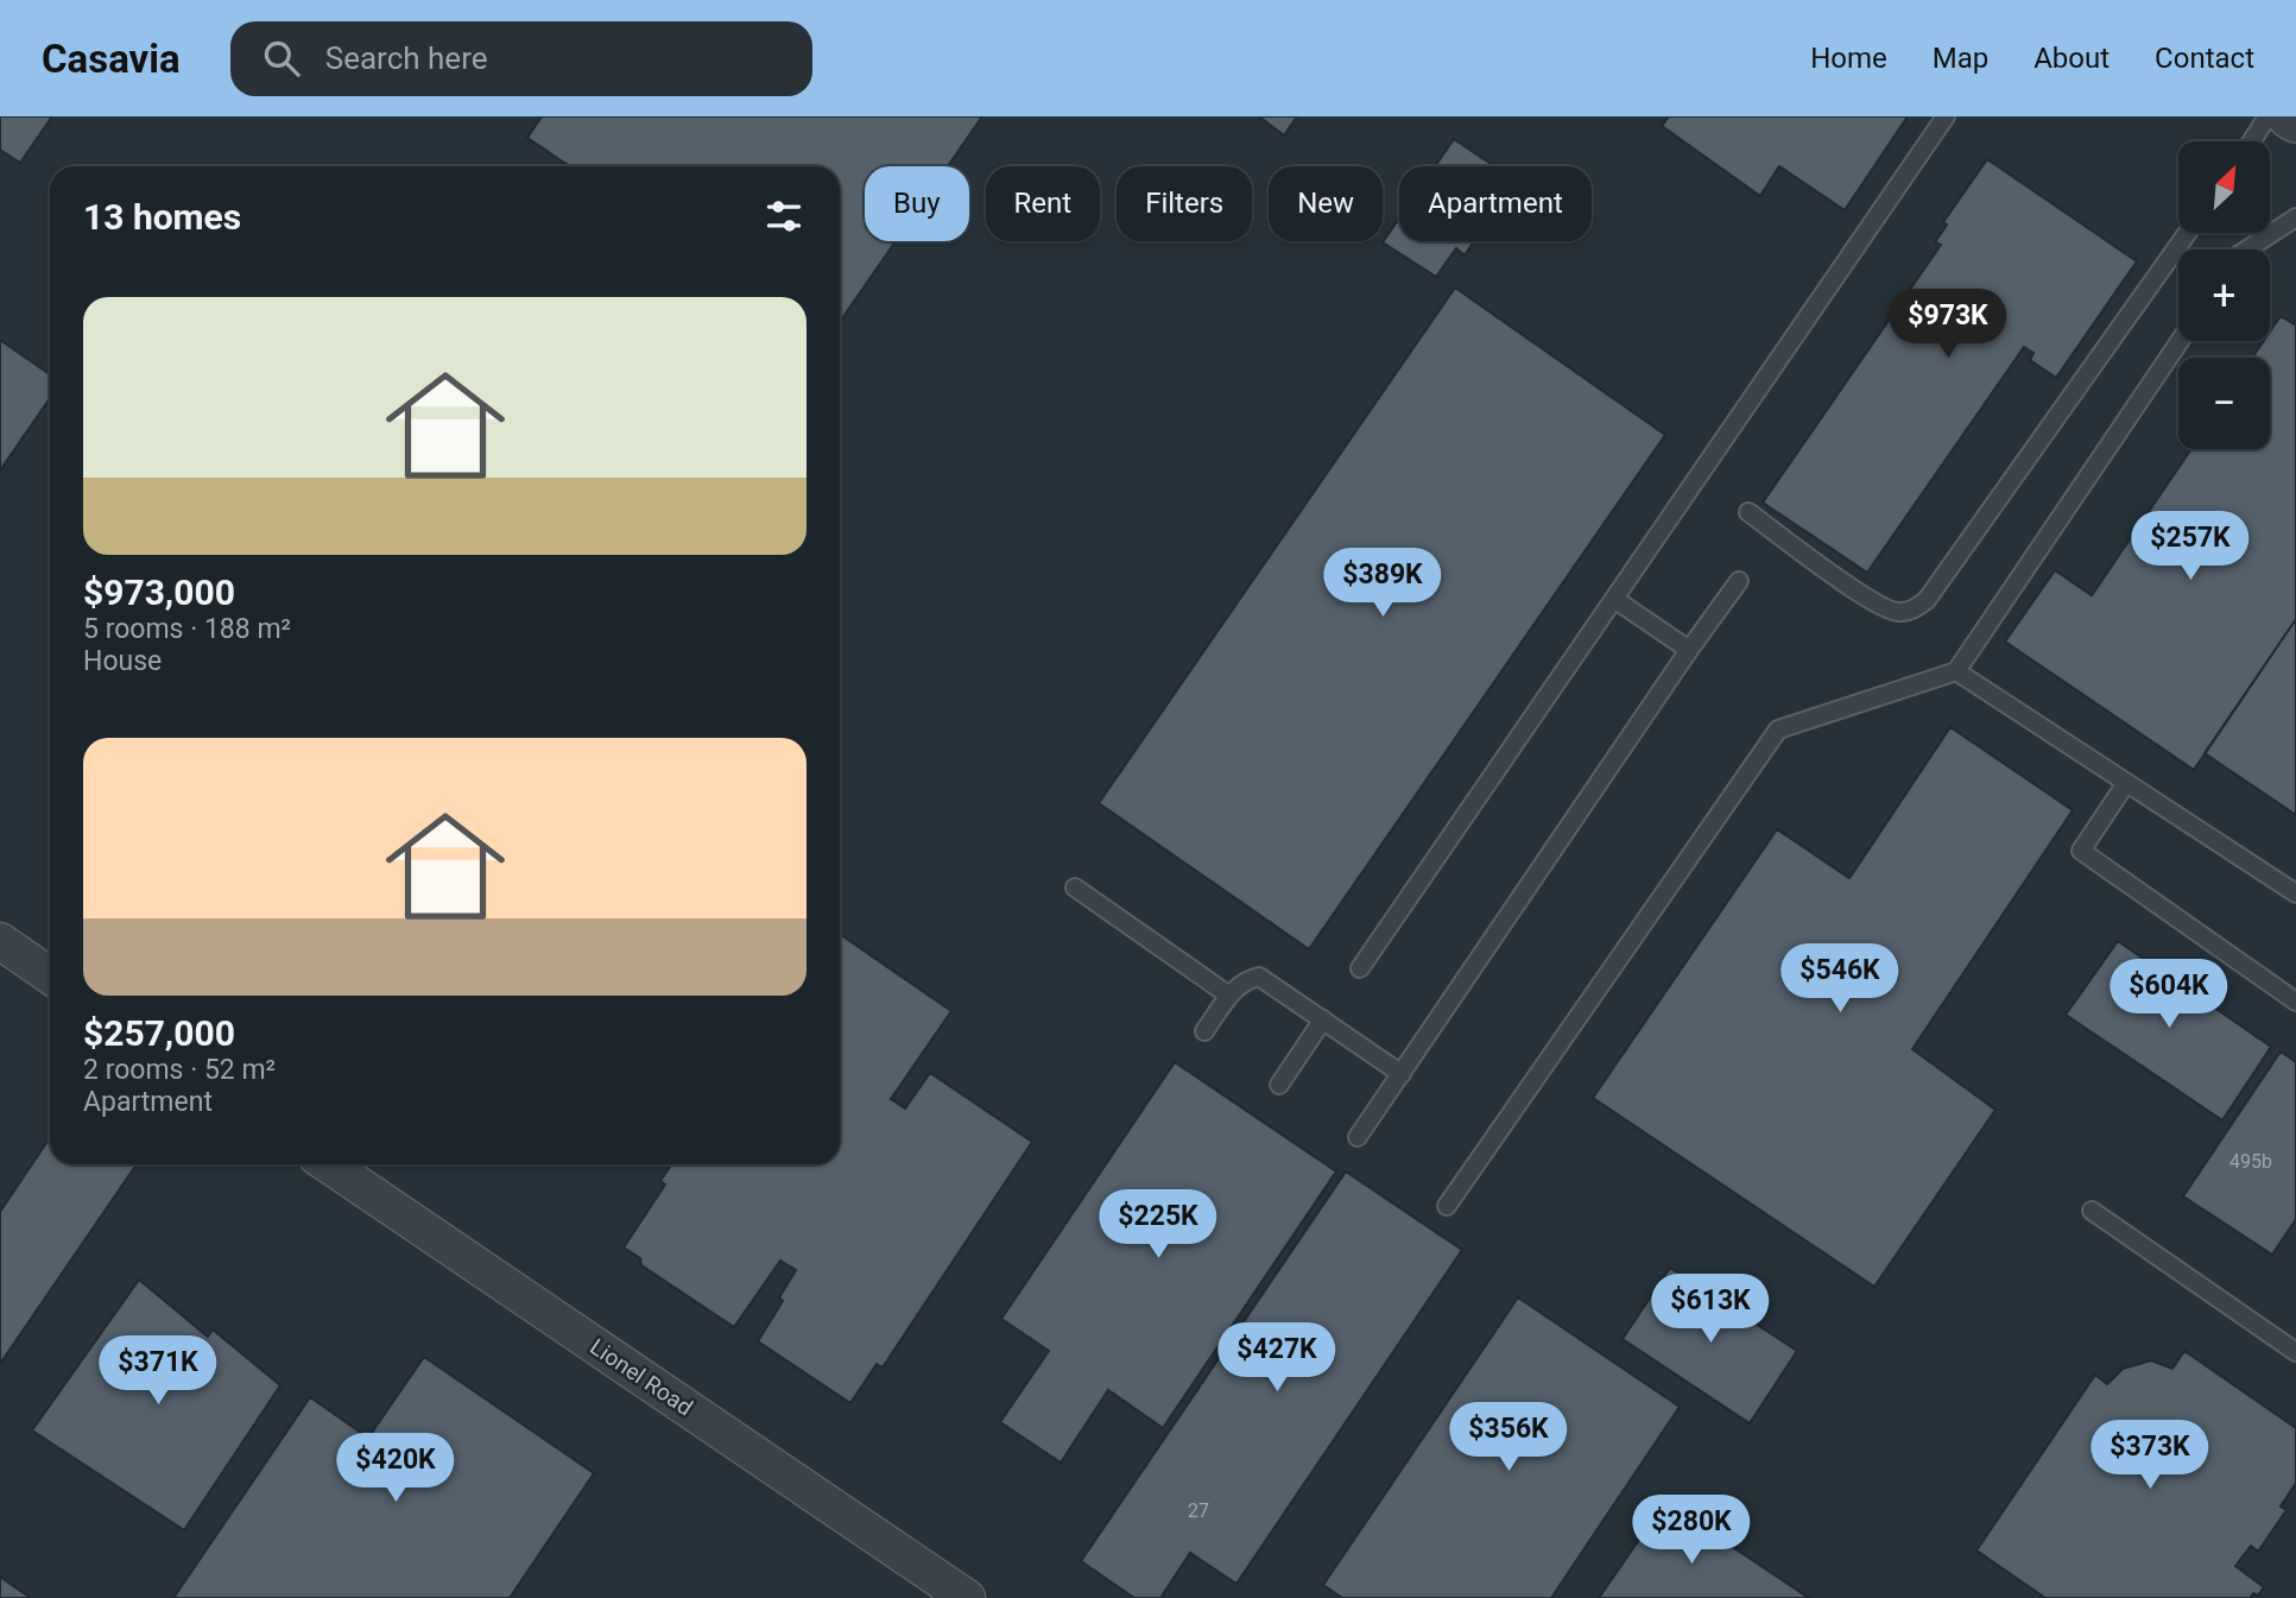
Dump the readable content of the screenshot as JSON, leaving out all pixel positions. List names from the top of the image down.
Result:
{
  "streets": {
    "street": ["Lionel Road"]
  },
  "house_numbers": ["495b", "27"],
  "north": "top right",
  "page": {
    "header": "Casavia",
    "search": "Search here",
    "nav": [
      "Home",
      "Map",
      "About",
      "Contact"
    ],
    "map_buttons": ["+", "−"],
    "chip": [
      "Buy",
      "Rent",
      "Filters",
      "New",
      "Apartment"
    ],
    "heading": "13 homes",
    "list": [
      {
        "name": "$973,000",
        "note": "5 rooms · 188 m² · House"
      },
      {
        "name": "$257,000",
        "note": "2 rooms · 52 m² · Apartment"
      }
    ],
    "price": [
      "$973K",
      "$257K",
      "$389K",
      "$546K",
      "$604K",
      "$225K",
      "$613K",
      "$427K",
      "$371K",
      "$356K",
      "$373K",
      "$420K",
      "$280K"
    ]
  }
}
